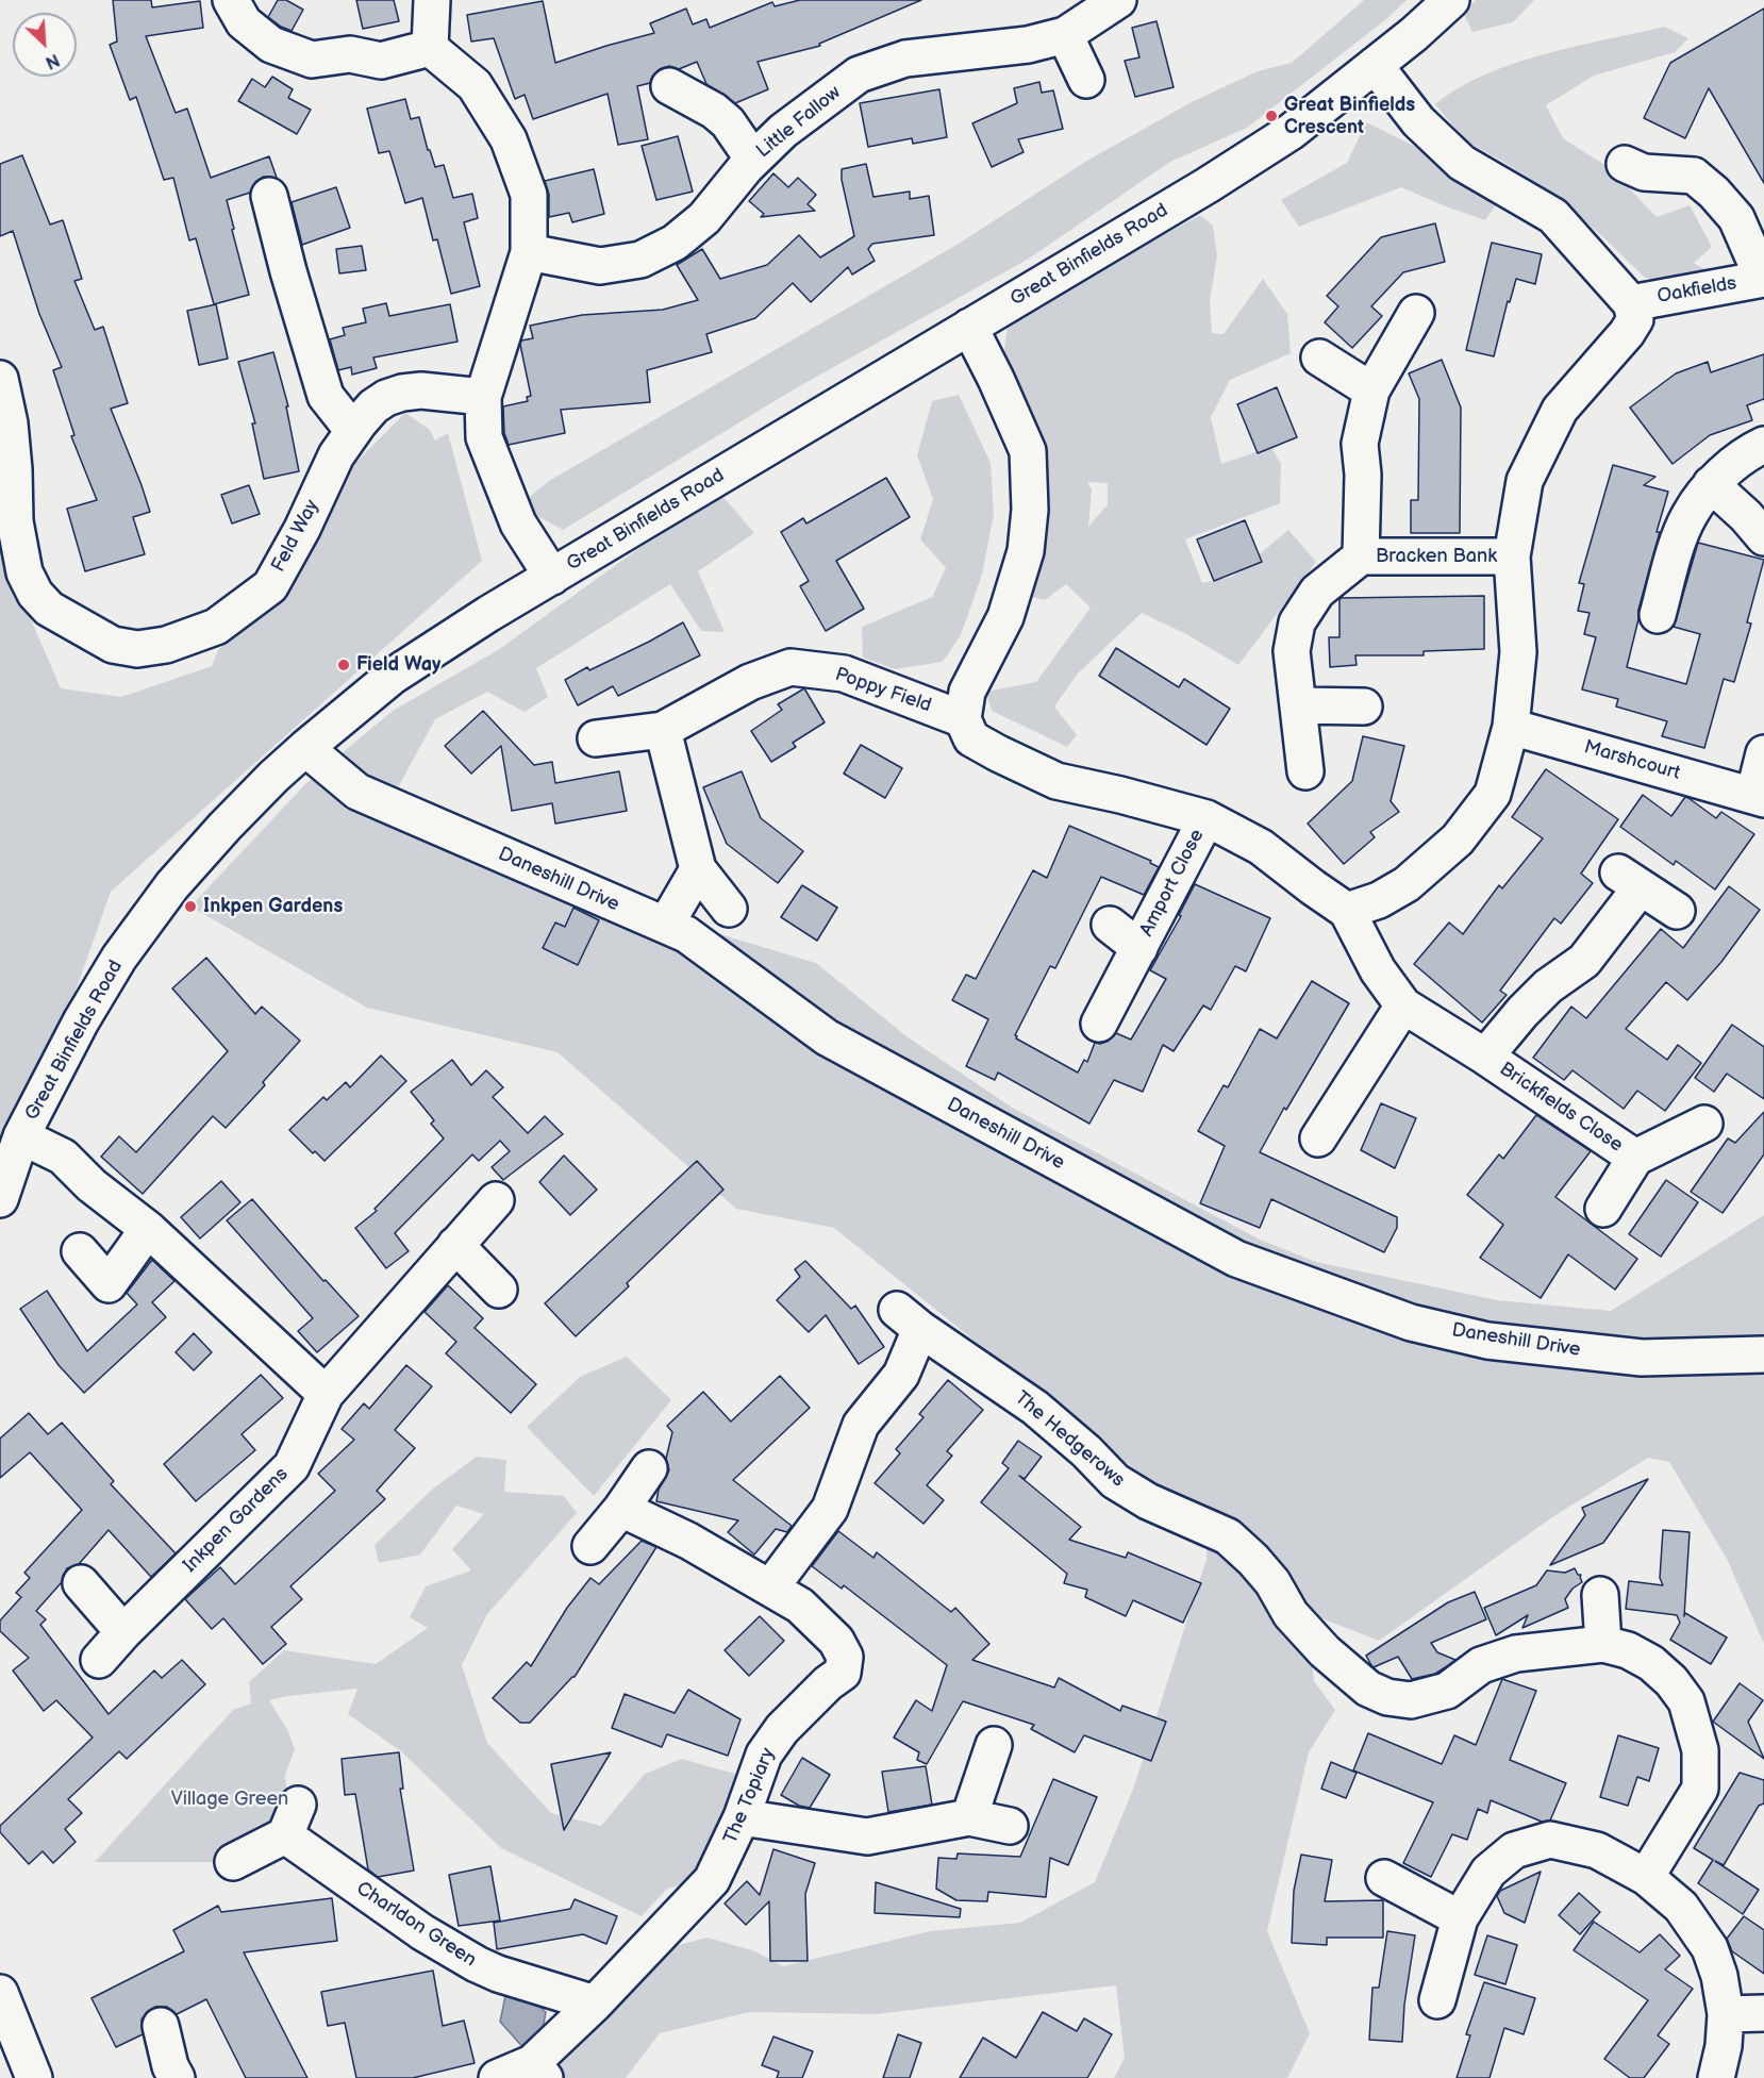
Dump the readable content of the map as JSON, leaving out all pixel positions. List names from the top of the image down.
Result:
{
  "streets": {
    "street": [
      "Little Fallow",
      "Great Binfields Road",
      "Oakfields",
      "Feld Way",
      "Bracken Bank",
      "Poppy Field",
      "Marshcourt",
      "Daneshill Drive",
      "Amport Close",
      "Brickfields Close",
      "The Hedgerows",
      "Inkpen Gardens",
      "The Topiary",
      "Charldon Green"
    ]
  },
  "crossings": [
    ["Great Binfields Road", "Daneshill Drive"],
    ["The Hedgerows", "The Topiary"],
    ["The Topiary", "Charldon Green"]
  ],
  "parks": ["Village Green"],
  "places": ["Great Binfields Crescent", "Field Way", "Inkpen Gardens"],
  "north": "bottom right"
}
